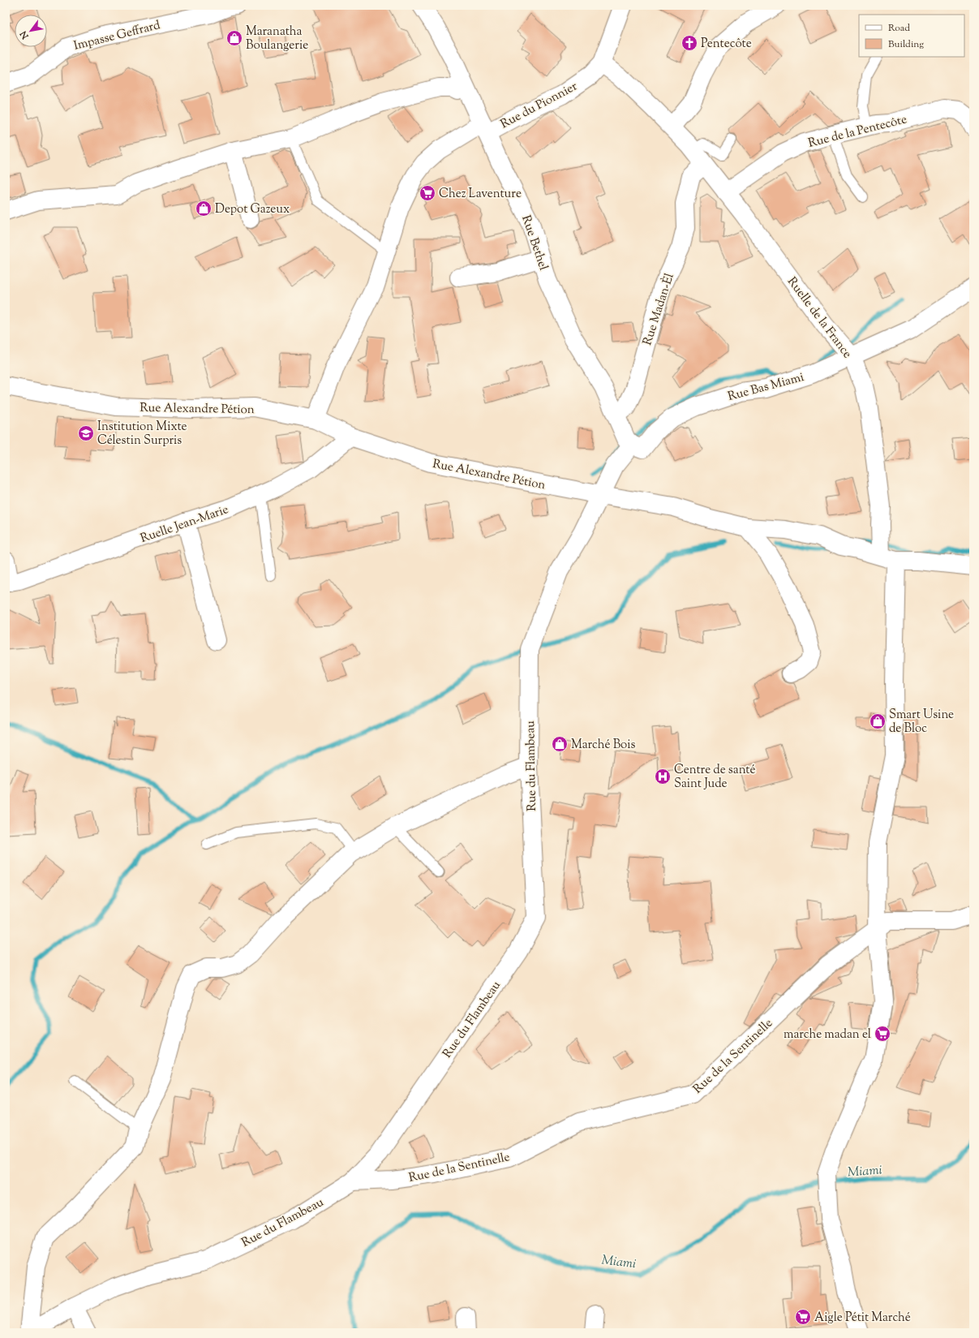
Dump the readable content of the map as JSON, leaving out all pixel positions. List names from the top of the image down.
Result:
{
  "streets": {
    "street": [
      "Impasse Geffrard",
      "Rue du Pionnier",
      "Rue de la Pentecôte",
      "Rue Bethel",
      "Rue Madan-Èl",
      "Ruelle de la France",
      "Rue Bas Miami",
      "Rue Alexandre Pétion",
      "Ruelle Jean-Marie",
      "Rue du Flambeau",
      "Rue de la Sentinelle"
    ]
  },
  "crossings": [
    ["Rue du Pionnier", "Rue Bethel"],
    ["Rue du Pionnier", "Ruelle de la France"],
    ["Rue du Pionnier", "Rue Alexandre Pétion"],
    ["Rue de la Pentecôte", "Ruelle de la France"],
    ["Rue Bethel", "Rue Madan-Èl"],
    ["Rue Bethel", "Rue Bas Miami"],
    ["Rue Bethel", "Rue du Flambeau"],
    ["Rue Madan-Èl", "Ruelle de la France"],
    ["Ruelle de la France", "Rue Bas Miami"],
    ["Ruelle de la France", "Rue Alexandre Pétion"],
    ["Ruelle de la France", "Rue de la Sentinelle"],
    ["Rue Bas Miami", "Rue du Flambeau"],
    ["Rue Alexandre Pétion", "Ruelle Jean-Marie"],
    ["Rue Alexandre Pétion", "Rue du Flambeau"],
    ["Rue du Flambeau", "Rue de la Sentinelle"]
  ],
  "water": ["Miami"],
  "places": {
    "shop": [
      "Maranatha Boulangerie",
      "Depot Gazeux",
      "Smart Usine de Bloc",
      "Marché Bois"
    ],
    "church": ["Pentecôte"],
    "supermarket": ["Chez Laventure", "marche madan el", "Aigle Pétit Marché"],
    "school or university": ["Institution Mixte Célestin Surpris"],
    "hospital": ["Centre de santé Saint Jude"]
  },
  "legend": ["Road", "Building"],
  "north": "bottom left"
}
